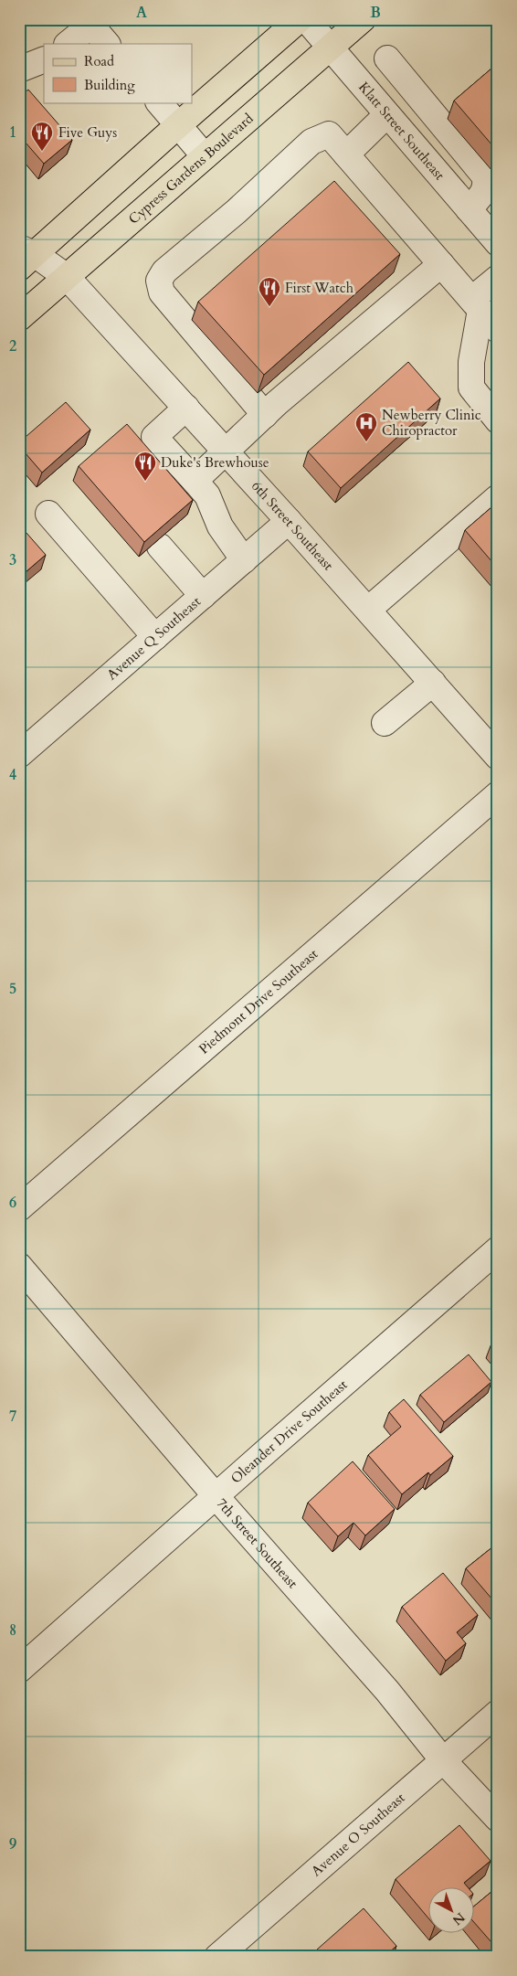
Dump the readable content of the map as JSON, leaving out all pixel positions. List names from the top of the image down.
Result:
{
  "streets": {
    "main road": ["Cypress Gardens Boulevard"],
    "street": [
      "Klatt Street Southeast",
      "6th Street Southeast",
      "Avenue Q Southeast",
      "Piedmont Drive Southeast",
      "Oleander Drive Southeast",
      "7th Street Southeast",
      "Avenue O Southeast"
    ]
  },
  "crossings": [
    ["Klatt Street Southeast", "Cypress Gardens Boulevard"],
    ["Cypress Gardens Boulevard", "6th Street Southeast"],
    ["6th Street Southeast", "Avenue Q Southeast"],
    ["Oleander Drive Southeast", "7th Street Southeast"],
    ["7th Street Southeast", "Avenue O Southeast"]
  ],
  "places": {
    "restaurant": ["Five Guys", "First Watch", "Duke's Brewhouse"],
    "hospital": ["Newberry Clinic Chiropractor"]
  },
  "legend": ["Road", "Building"],
  "north": "bottom right",
  "grid": {
    "columns": ["A", "B"],
    "rows": [
      "1",
      "2",
      "3",
      "4",
      "5",
      "6",
      "7",
      "8",
      "9"
    ]
  }
}
